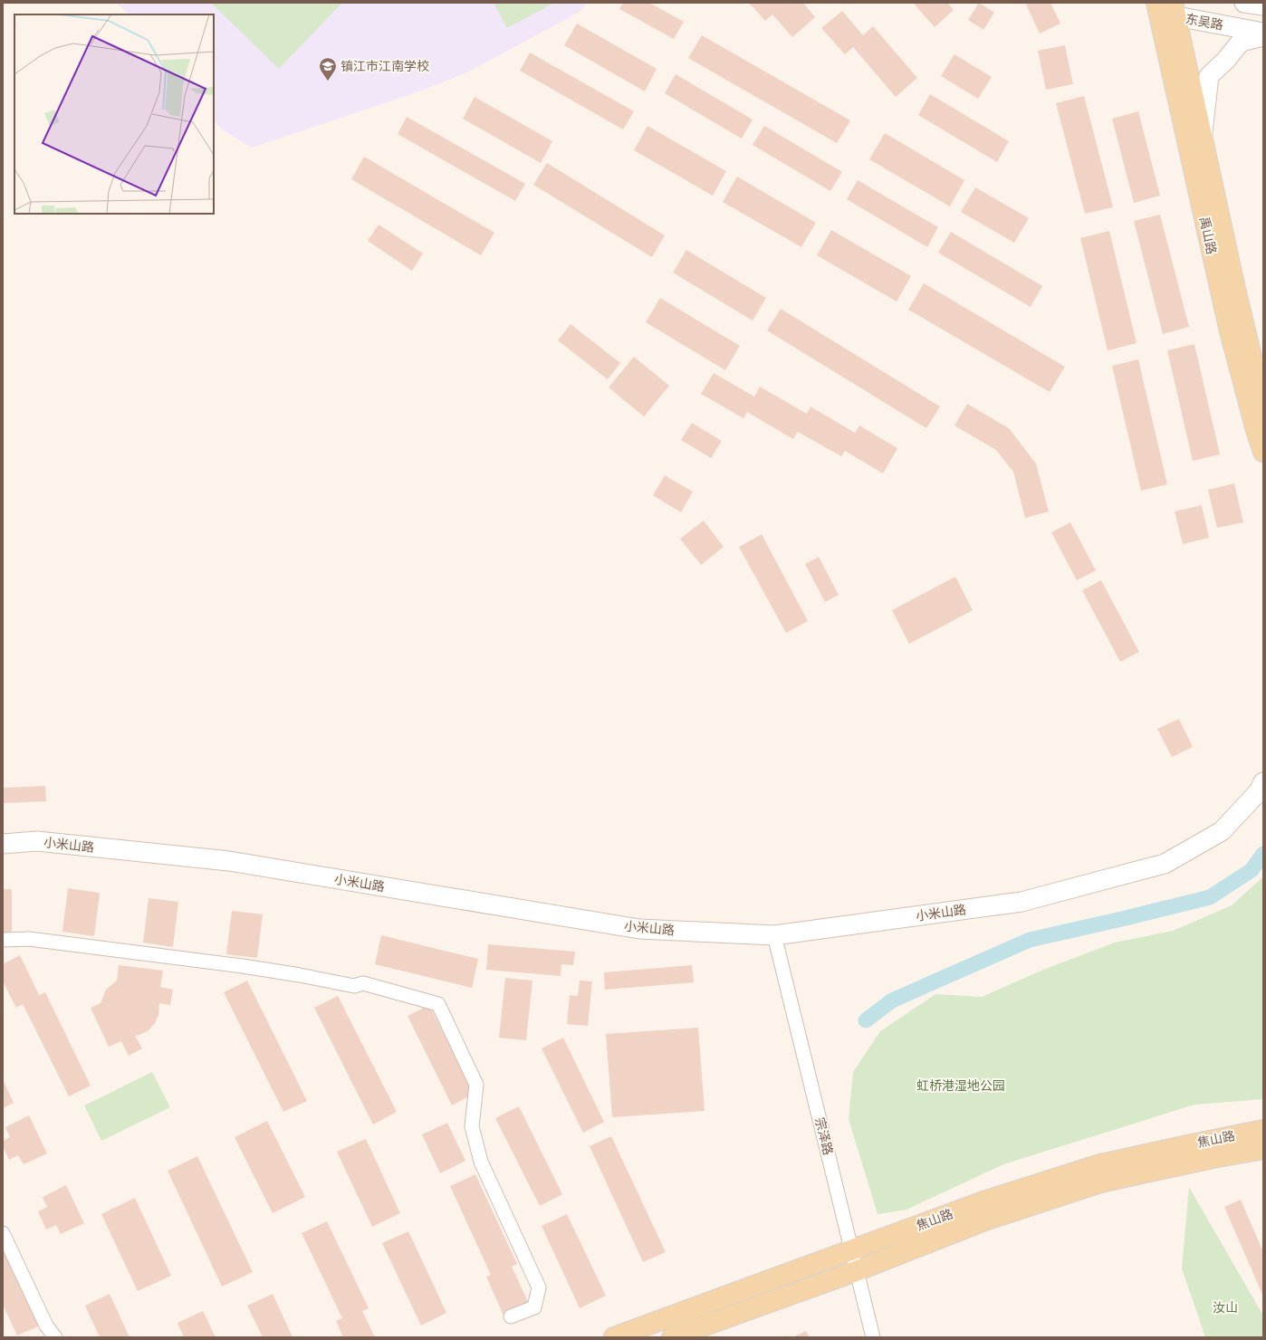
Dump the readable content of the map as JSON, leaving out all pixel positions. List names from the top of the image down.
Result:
{
  "streets": {
    "main road": ["禹山路", "焦山路"],
    "street": ["东吴路", "小米山路", "宗泽路"]
  },
  "crossings": [
    ["东吴路", "禹山路"],
    ["小米山路", "宗泽路"],
    ["宗泽路", "焦山路"]
  ],
  "parks": ["虹桥港湿地公园", "汝山"],
  "places": {
    "school or university": ["镇江市江南学校"]
  }
}
